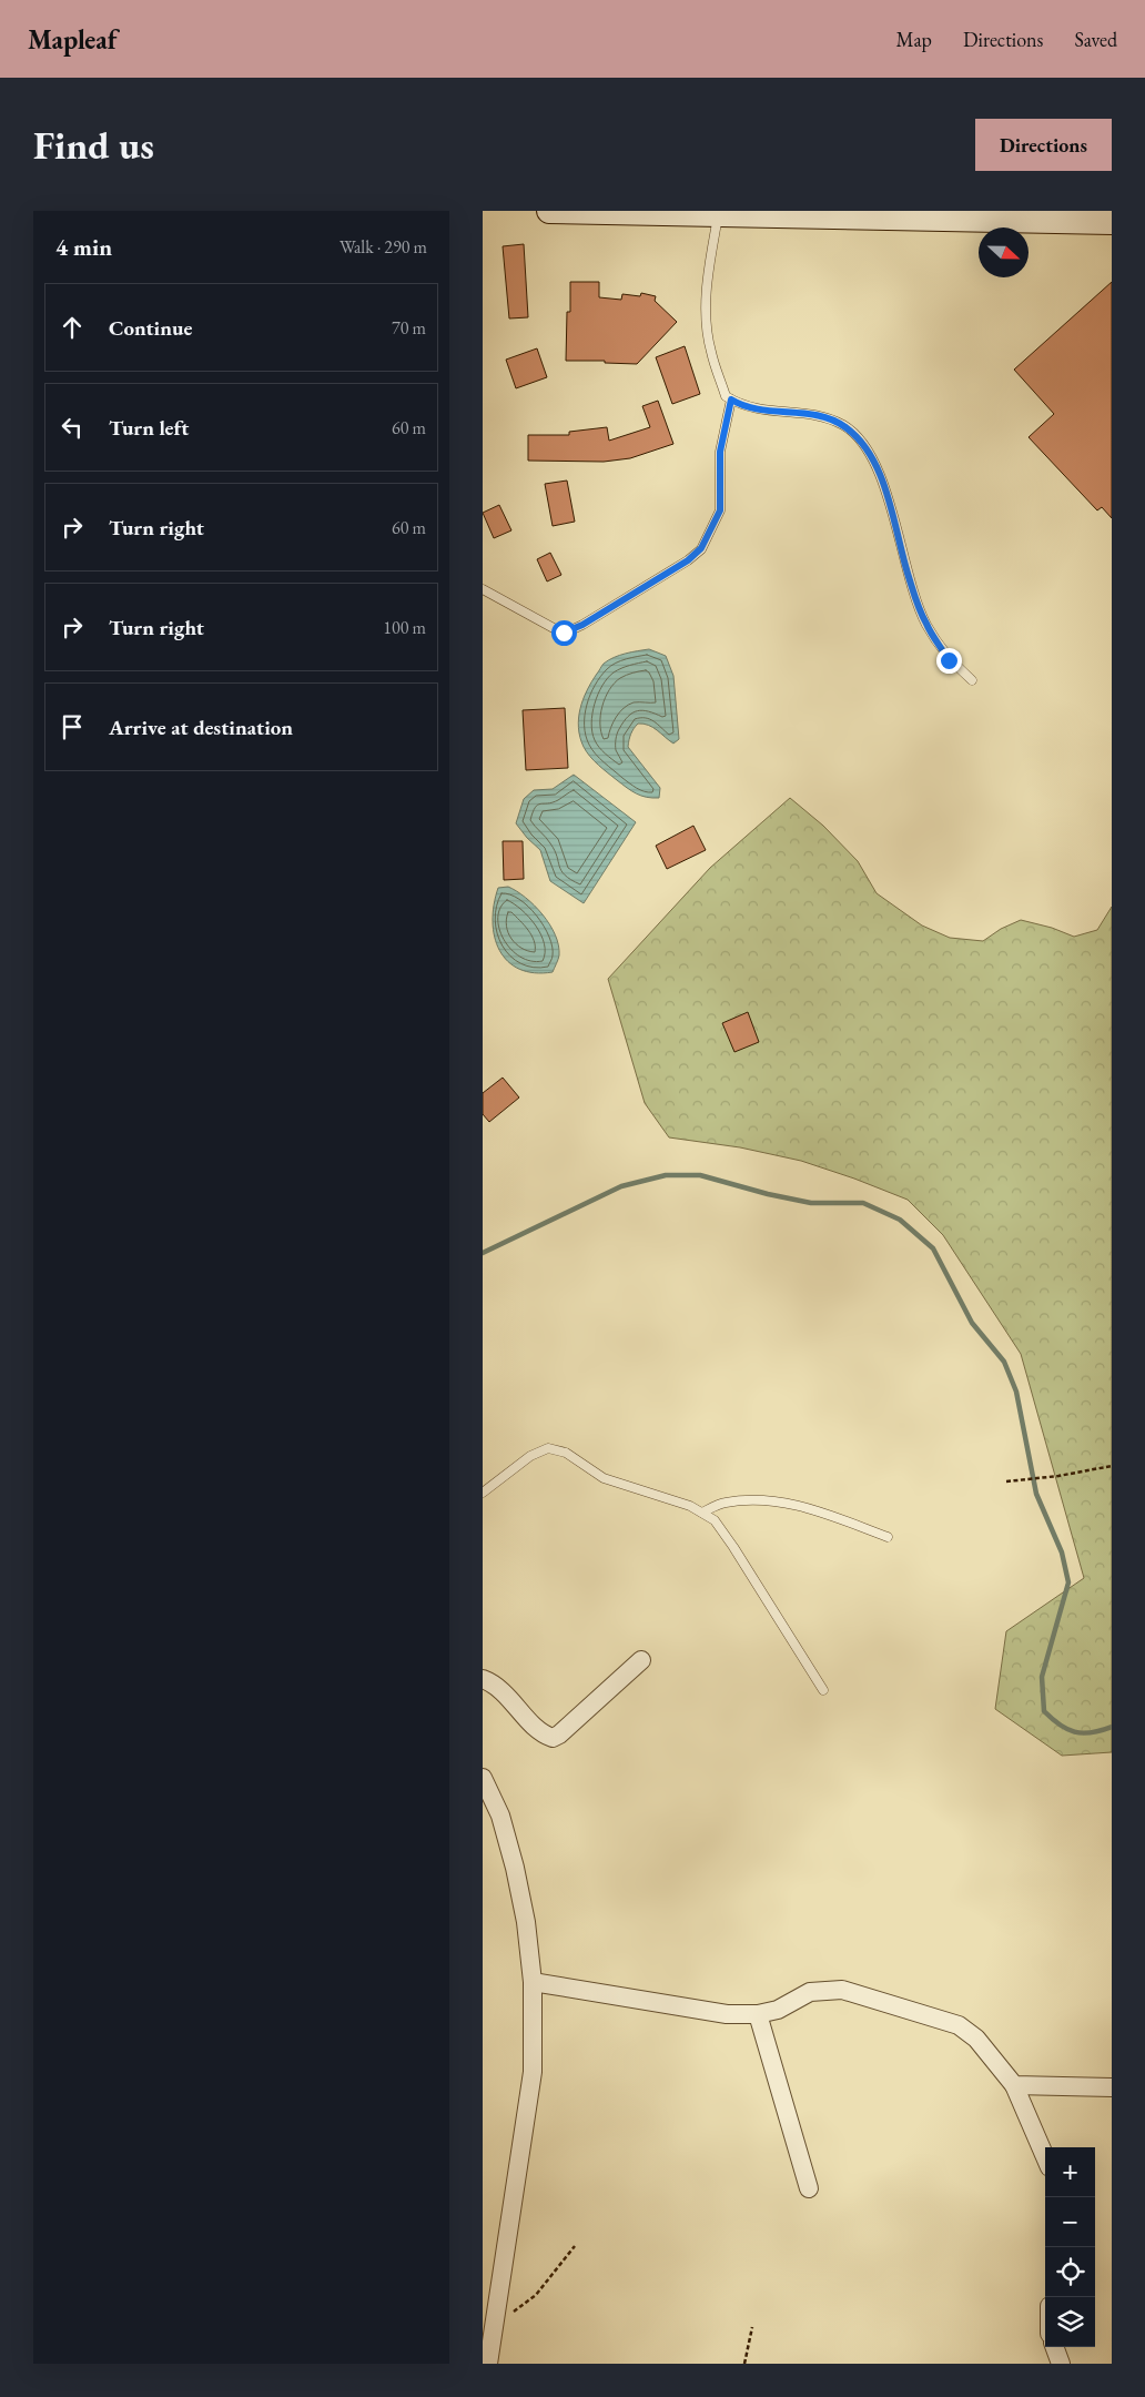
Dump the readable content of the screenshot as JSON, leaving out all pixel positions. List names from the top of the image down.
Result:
{
  "north": "right",
  "page": {
    "header": "Mapleaf",
    "nav": ["Map", "Directions", "Saved"],
    "buttons": "Directions",
    "title": "Find us",
    "heading": ["4 min", "Walk · 290 m"],
    "list": [
      ["Continue", "70 m"],
      ["Turn left", "60 m"],
      ["Turn right", "60 m"],
      ["Turn right", "100 m"],
      "Arrive at destination"
    ],
    "map_buttons": ["+", "−"]
  }
}
